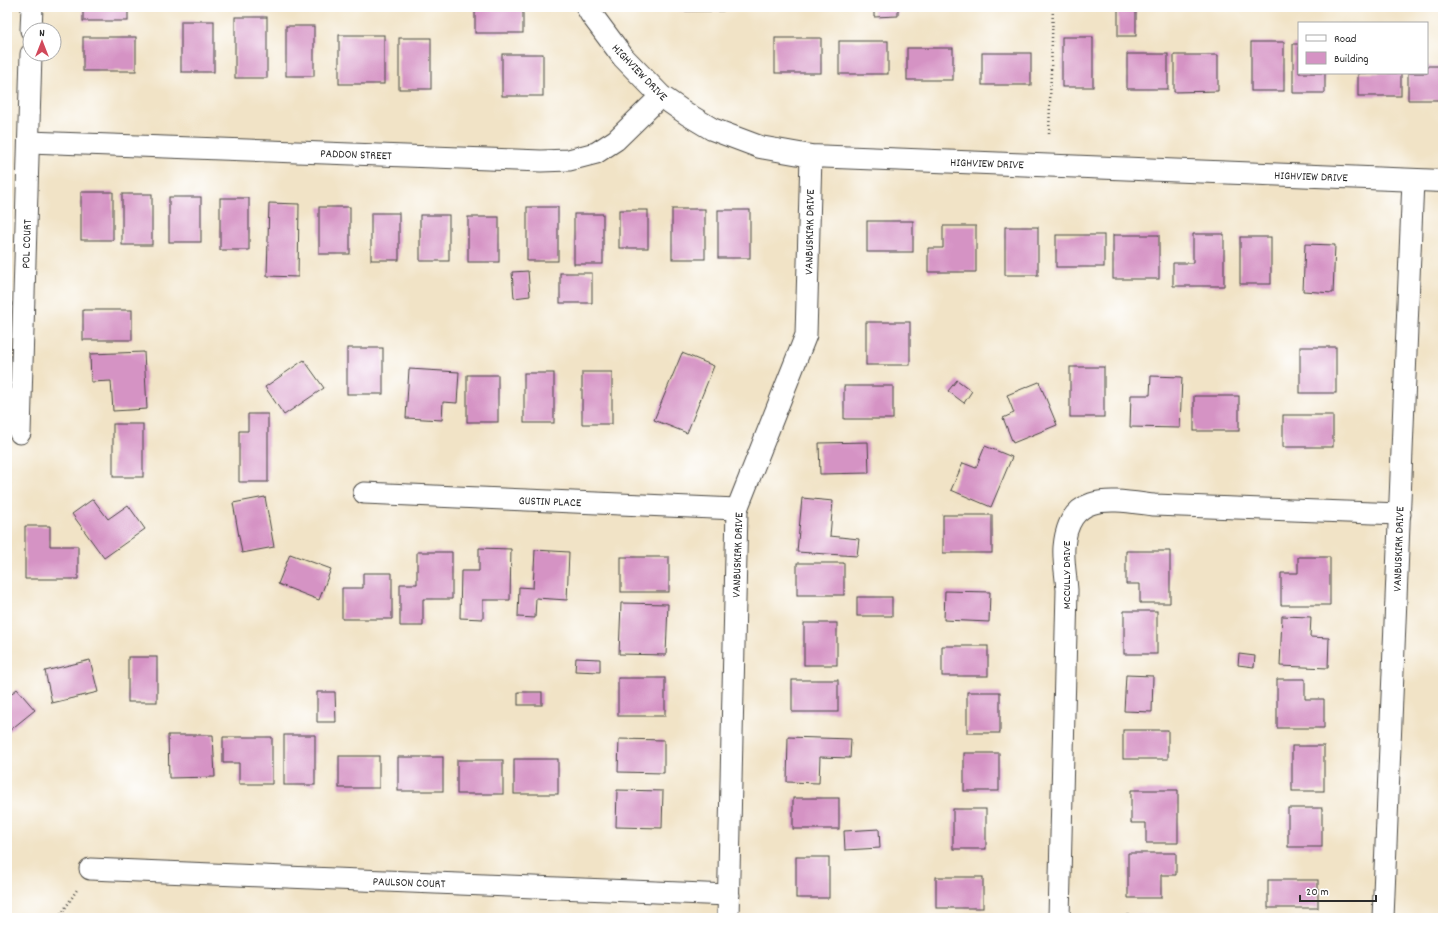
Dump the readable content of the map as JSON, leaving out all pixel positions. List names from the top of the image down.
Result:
{
  "streets": {
    "street": [
      "HIGHVIEW DRIVE",
      "PADDON STREET",
      "VANBUSKIRK DRIVE",
      "POL COURT",
      "GUSTIN PLACE",
      "MCCULLY DRIVE",
      "PAULSON COURT"
    ]
  },
  "crossings": [
    ["HIGHVIEW DRIVE", "PADDON STREET"],
    ["HIGHVIEW DRIVE", "VANBUSKIRK DRIVE"],
    ["PADDON STREET", "POL COURT"],
    ["VANBUSKIRK DRIVE", "GUSTIN PLACE"],
    ["VANBUSKIRK DRIVE", "MCCULLY DRIVE"],
    ["VANBUSKIRK DRIVE", "PAULSON COURT"]
  ],
  "legend": ["Road", "Building"],
  "scale_bar": "20 m",
  "north": "top"
}
